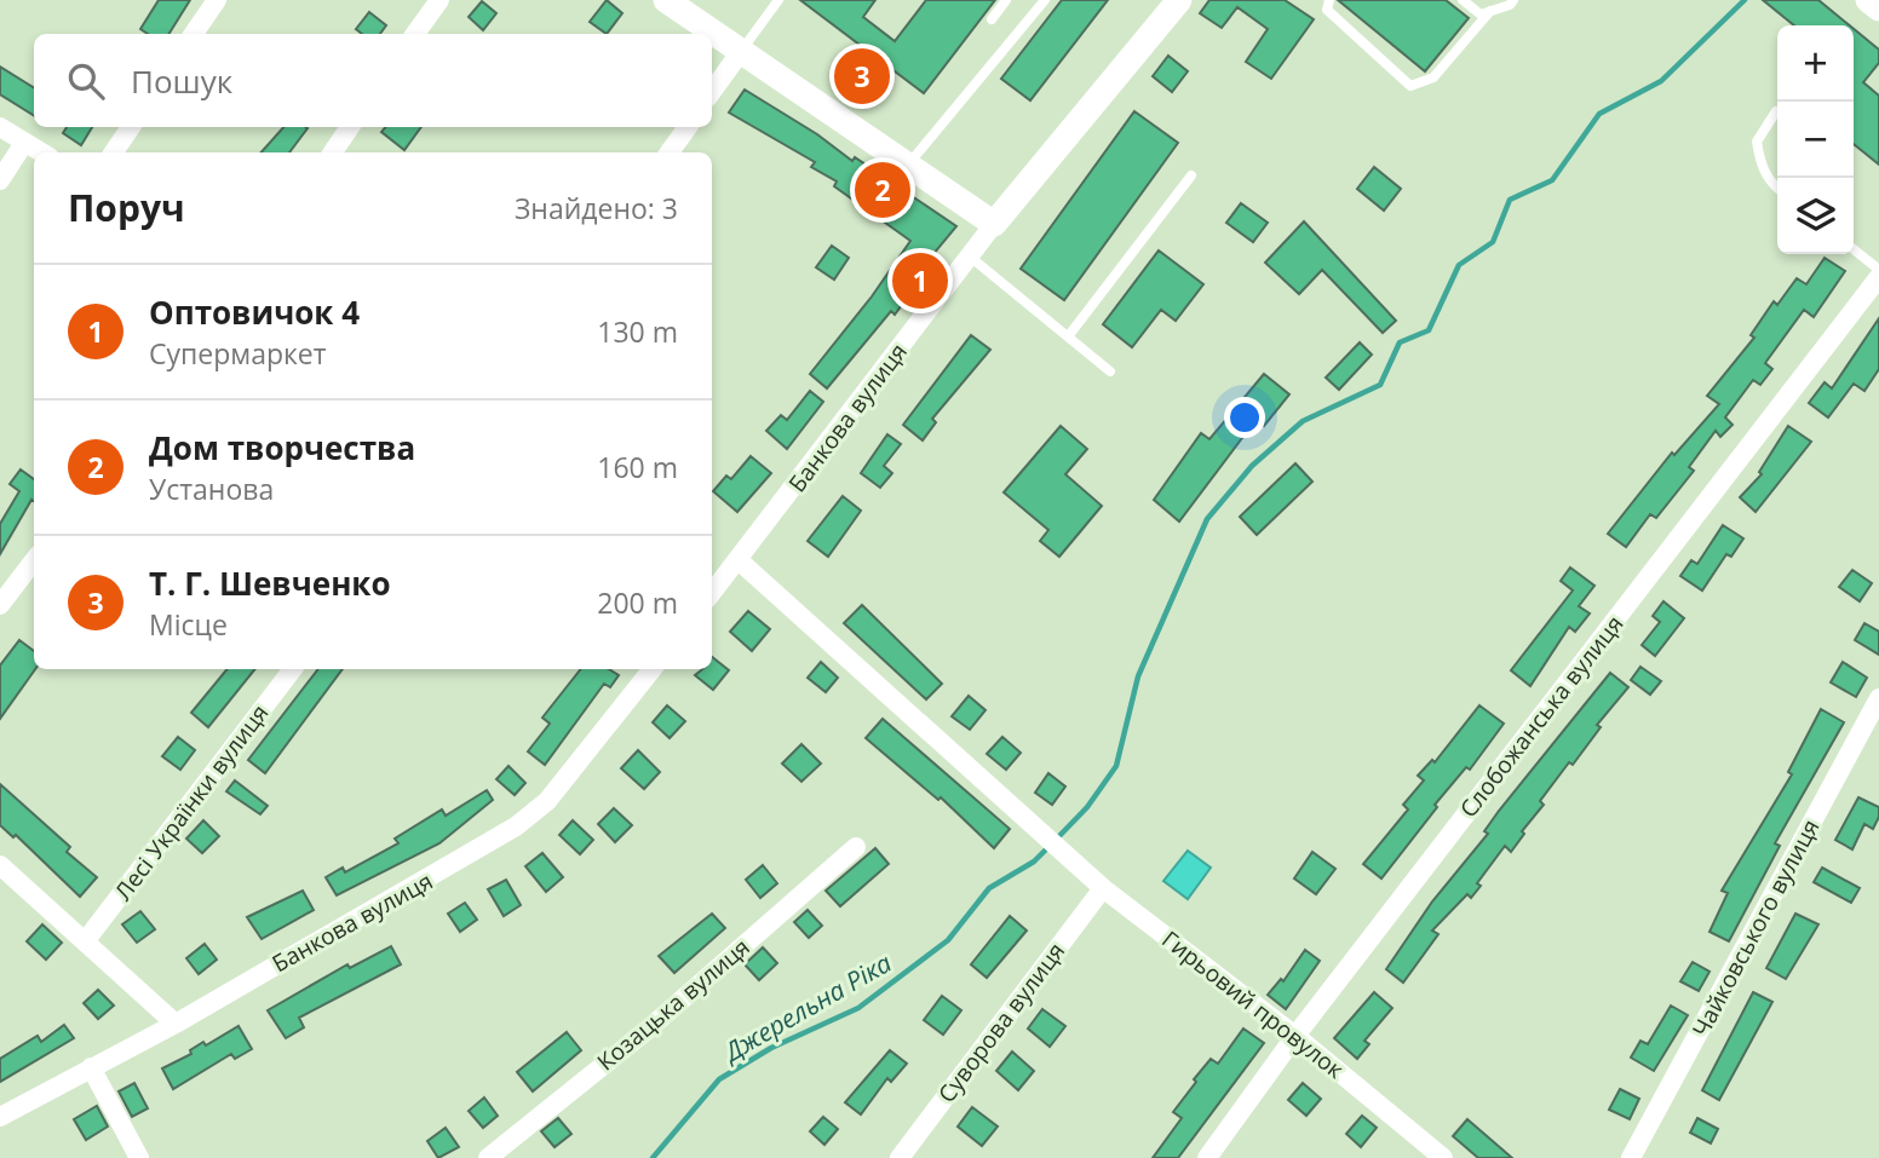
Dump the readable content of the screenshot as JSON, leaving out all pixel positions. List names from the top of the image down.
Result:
{
  "streets": {
    "street": [
      "Банкова вулиця",
      "Слобожанська вулиця",
      "Лесі Українки вулиця",
      "Чайковського вулиця",
      "Козацька вулиця",
      "Гирьовий провулок",
      "Суворова вулиця"
    ]
  },
  "crossings": [
    ["Банкова вулиця", "Гирьовий провулок"],
    ["Слобожанська вулиця", "Гирьовий провулок"],
    ["Гирьовий провулок", "Суворова вулиця"]
  ],
  "water": ["Джерельна Ріка"],
  "page": {
    "map_buttons": ["+", "−"],
    "search": "Пошук",
    "pins": ["3", "2", "1"],
    "heading": ["Поруч", "Знайдено: 3"],
    "list": [
      {
        "mark": "1",
        "name": "Оптовичок 4",
        "note": "Супермаркет",
        "value": "130 m"
      },
      {
        "mark": "2",
        "name": "Дом творчества",
        "note": "Установа",
        "value": "160 m"
      },
      {
        "mark": "3",
        "name": "Т. Г. Шевченко",
        "note": "Місце",
        "value": "200 m"
      }
    ]
  }
}
